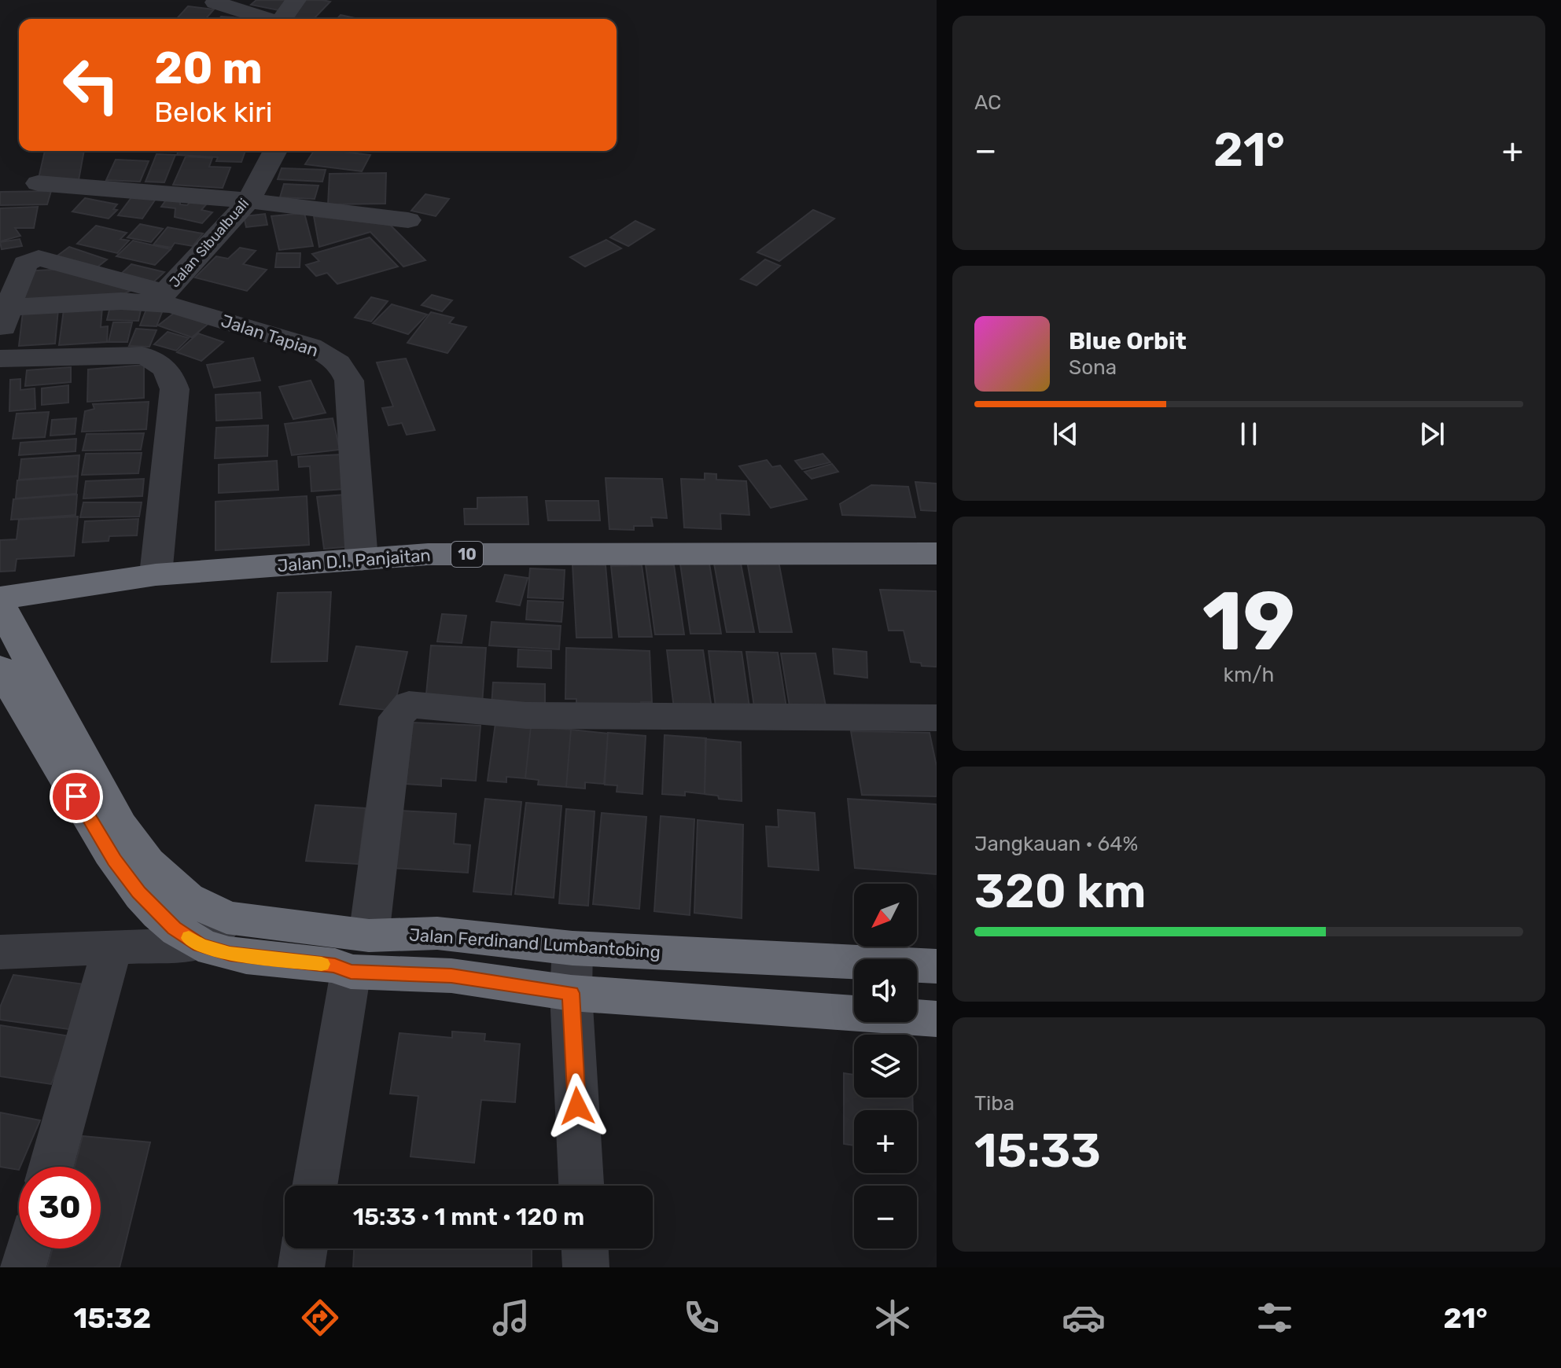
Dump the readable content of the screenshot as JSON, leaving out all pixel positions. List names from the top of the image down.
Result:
{
  "streets": {
    "highway": ["10", "Jalan D.I. Panjaitan", "Jalan Ferdinand Lumbantobing"],
    "street": ["Jalan Sibualbuali", "Jalan Tapian"]
  },
  "crossings": [
    ["Jalan Sibualbuali", "Jalan Tapian"],
    ["Jalan Tapian", "Jalan D.I. Panjaitan"]
  ],
  "north": "bottom left",
  "page": {
    "tile": [
      "AC",
      ["19", "km/h"],
      ["Jangkauan · 64%", "320 km"],
      ["Tiba", "15:33"]
    ],
    "turn": ["20 m", "Belok kiri"],
    "heat": ["−", "21°", "+"],
    "song": ["Blue Orbit", "Sona"],
    "map_buttons": ["+", "−"],
    "limit": "30",
    "trip": "15:33 · 1 mnt · 120 m",
    "tabs": ["15:32", "21°"]
  }
}
